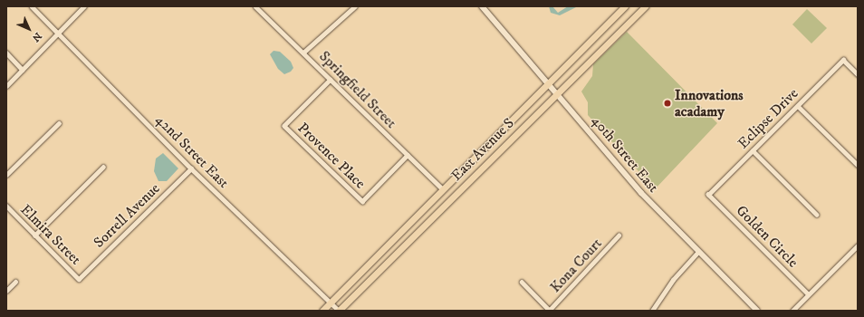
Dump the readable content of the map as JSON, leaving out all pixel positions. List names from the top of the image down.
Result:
{
  "streets": {
    "main road": ["East Avenue S", "40th Street East"],
    "street": [
      "Springfield Street",
      "Eclipse Drive",
      "42nd Street East",
      "Provence Place",
      "Sorrell Avenue",
      "Elmira Street",
      "Golden Circle",
      "Kona Court"
    ]
  },
  "crossings": [
    ["Springfield Street", "East Avenue S"],
    ["Springfield Street", "Provence Place"],
    ["Eclipse Drive", "Golden Circle"],
    ["East Avenue S", "42nd Street East"],
    ["East Avenue S", "40th Street East"],
    ["42nd Street East", "Sorrell Avenue"],
    ["Sorrell Avenue", "Elmira Street"]
  ],
  "places": ["Innovations acadamy"],
  "north": "bottom right"
}
